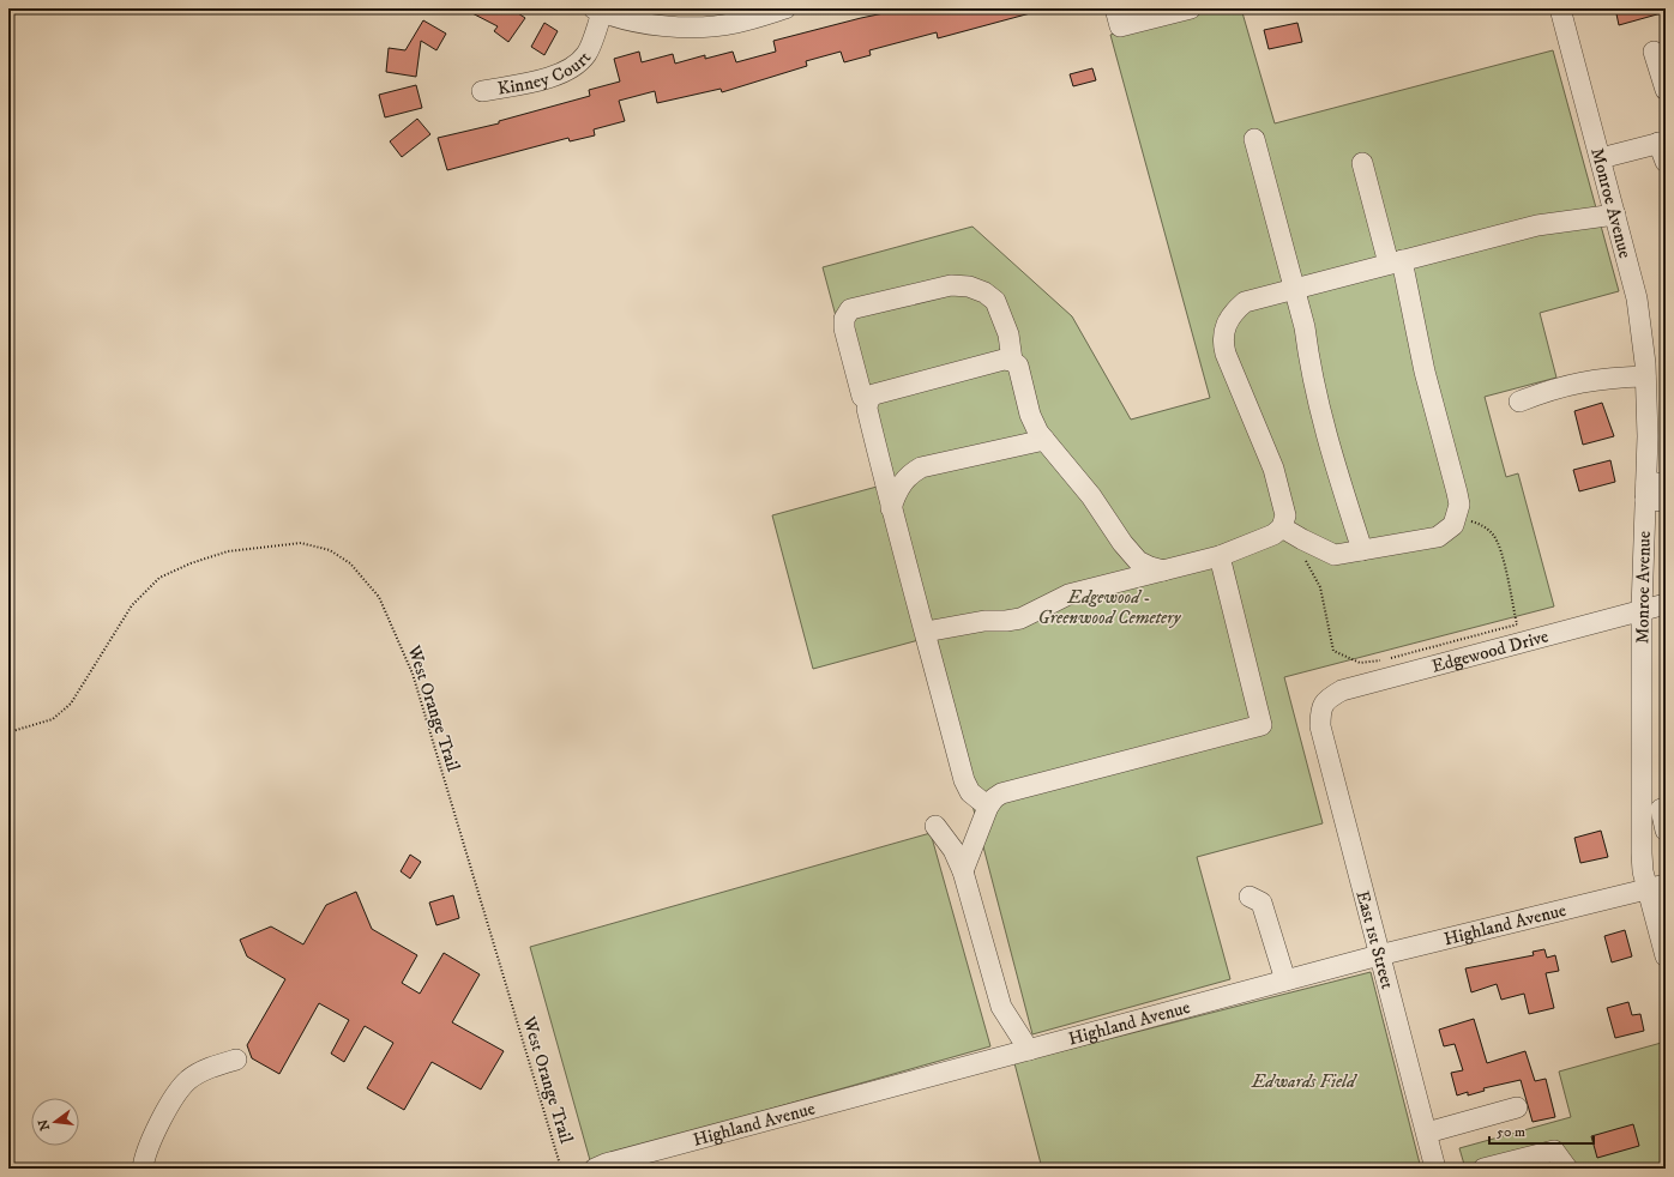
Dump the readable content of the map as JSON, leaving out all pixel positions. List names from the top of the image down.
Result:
{
  "streets": {
    "street": [
      "Kinney Court",
      "Monroe Avenue",
      "Edgewood Drive",
      "Highland Avenue",
      "East 1st Street"
    ],
    "path": ["West Orange Trail"]
  },
  "crossings": [
    ["Monroe Avenue", "Edgewood Drive"],
    ["Monroe Avenue", "Highland Avenue"],
    ["Edgewood Drive", "East 1st Street"],
    ["Highland Avenue", "East 1st Street"]
  ],
  "parks": ["Edgewood - Greenwood Cemetery", "Edwards Field"],
  "scale_bar": "50 m",
  "north": "left"
}
